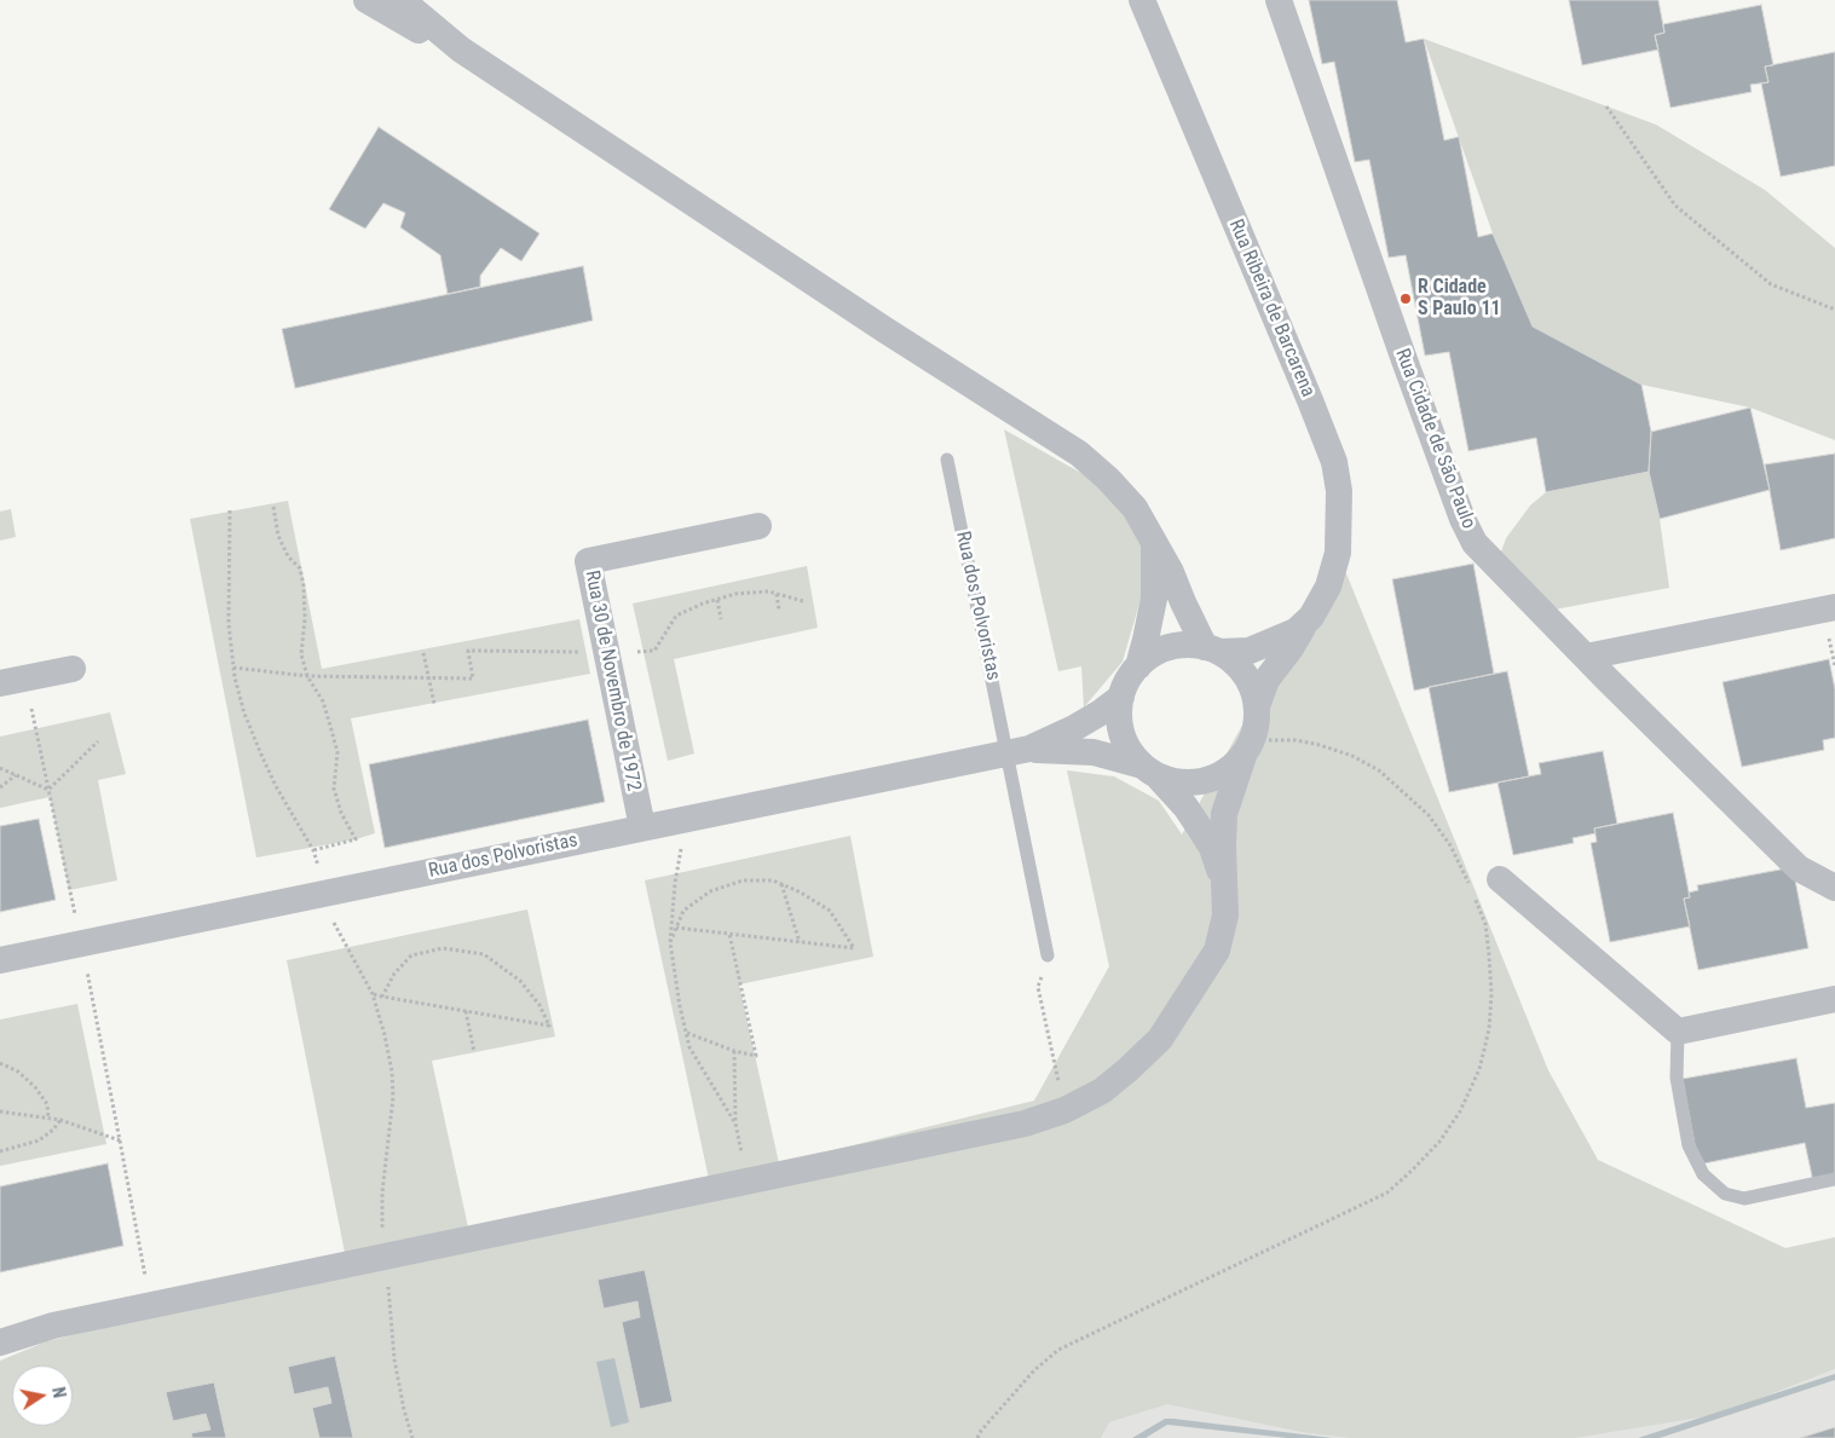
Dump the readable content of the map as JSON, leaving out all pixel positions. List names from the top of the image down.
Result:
{
  "streets": {
    "street": [
      "Rua Ribeira de Barcarena",
      "Rua Cidade de São Paulo",
      "Rua dos Polvoristas",
      "Rua 30 de Novembro de 1972"
    ]
  },
  "crossings": [
    ["Rua Ribeira de Barcarena", "Rua dos Polvoristas"],
    ["Rua dos Polvoristas", "Rua 30 de Novembro de 1972"]
  ],
  "places": ["R Cidade S Paulo 11"],
  "north": "right"
}
